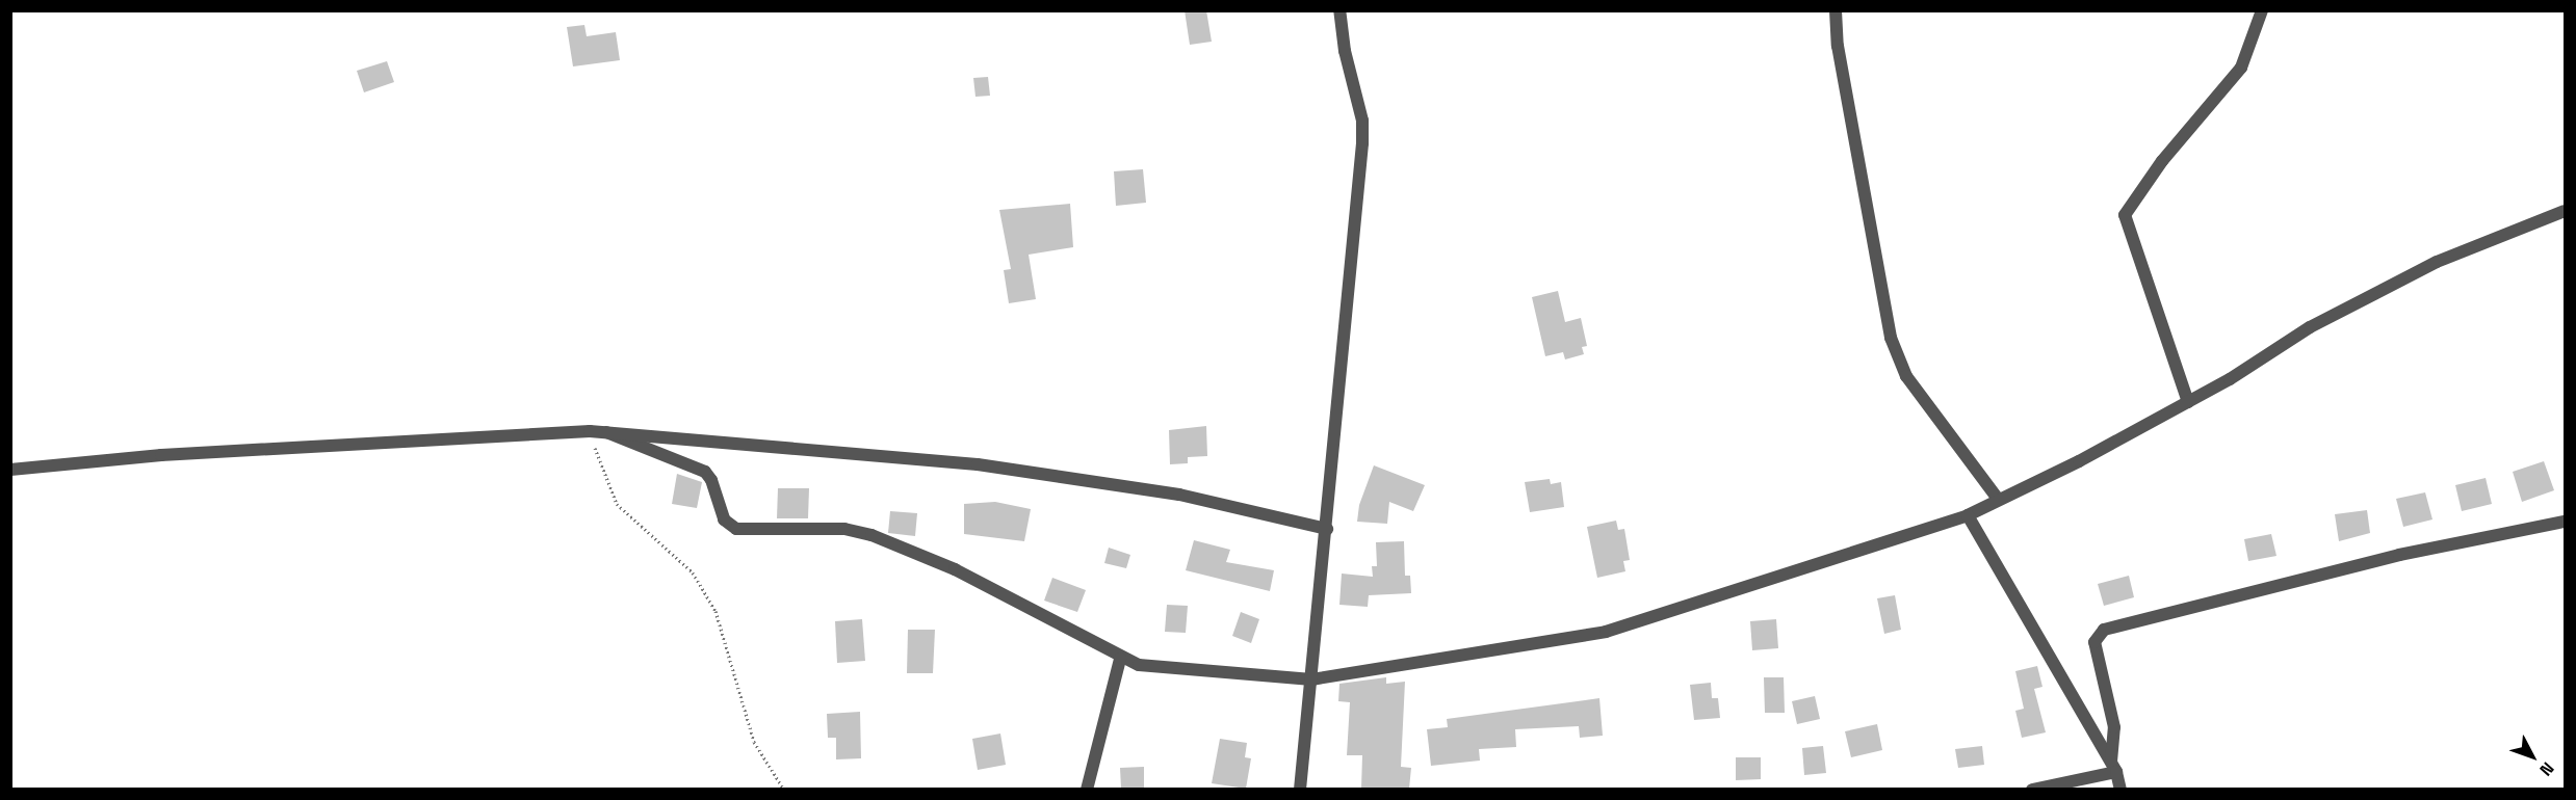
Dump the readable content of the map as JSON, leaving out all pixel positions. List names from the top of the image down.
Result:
{
  "north": "bottom right"
}
